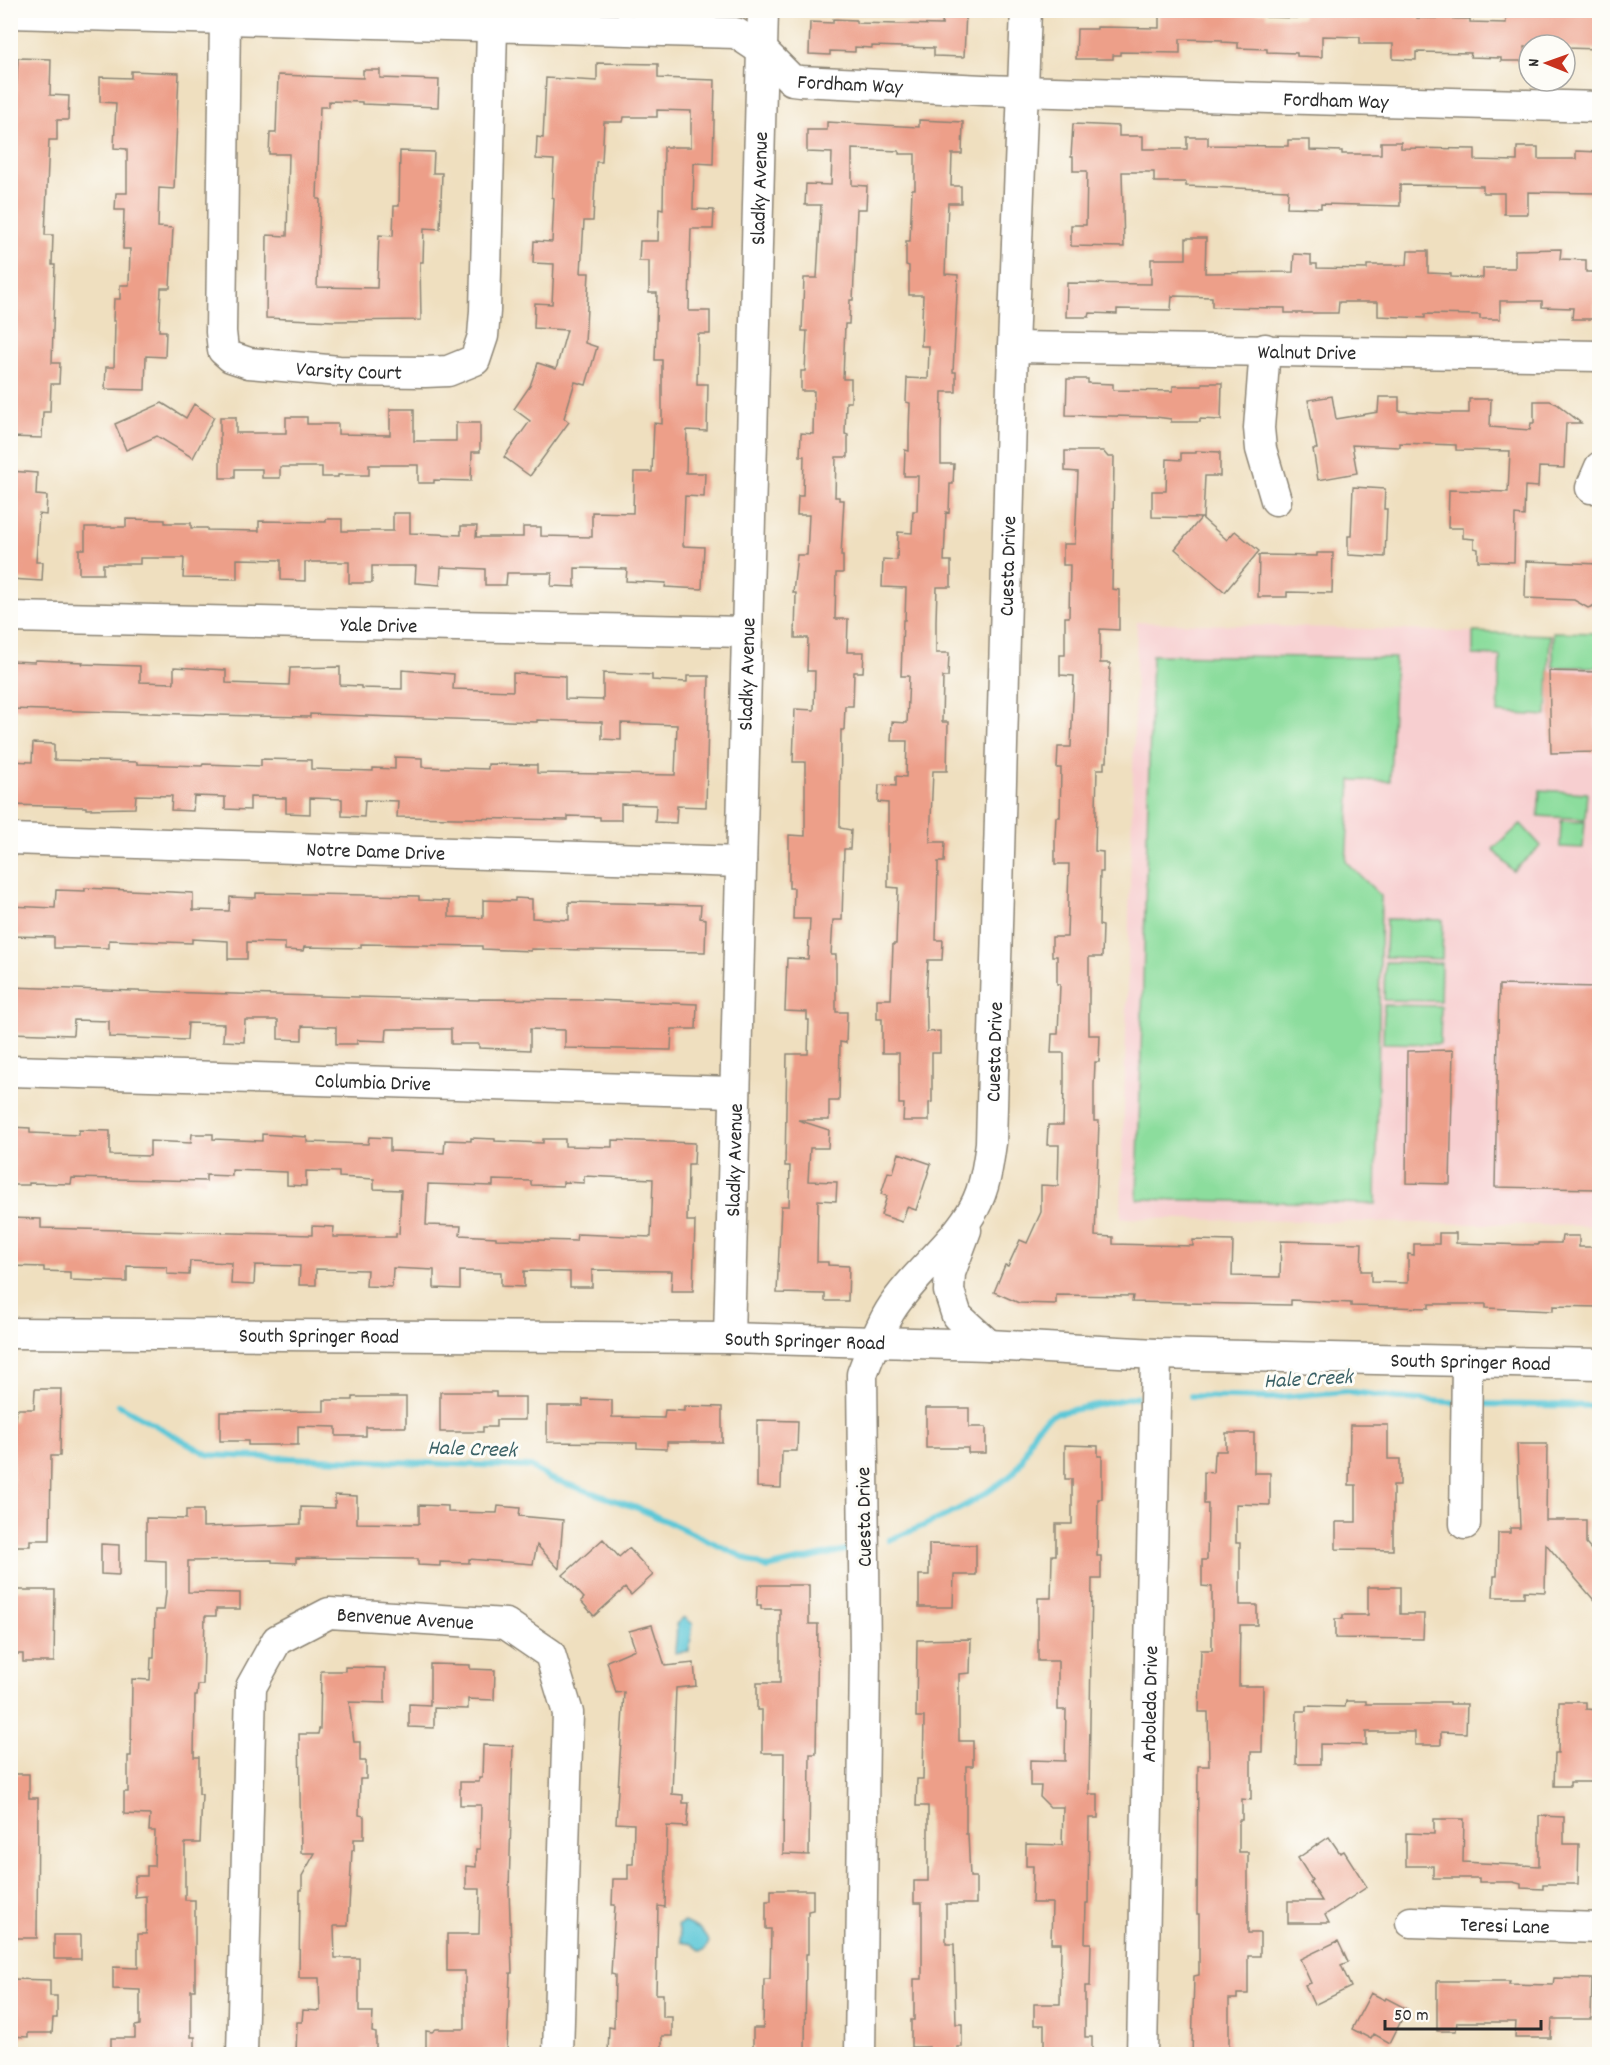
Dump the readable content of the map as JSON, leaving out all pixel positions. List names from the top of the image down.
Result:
{
  "streets": {
    "street": [
      "Fordham Way",
      "Sladky Avenue",
      "Walnut Drive",
      "Varsity Court",
      "Cuesta Drive",
      "Yale Drive",
      "Notre Dame Drive",
      "Columbia Drive",
      "South Springer Road",
      "Benvenue Avenue",
      "Arboleda Drive",
      "Teresi Lane"
    ]
  },
  "crossings": [
    ["Fordham Way", "Sladky Avenue"],
    ["Fordham Way", "Varsity Court"],
    ["Fordham Way", "Cuesta Drive"],
    ["Sladky Avenue", "Yale Drive"],
    ["Sladky Avenue", "Notre Dame Drive"],
    ["Sladky Avenue", "Columbia Drive"],
    ["Sladky Avenue", "South Springer Road"],
    ["Walnut Drive", "Cuesta Drive"],
    ["Cuesta Drive", "South Springer Road"],
    ["South Springer Road", "Arboleda Drive"]
  ],
  "water": ["Hale Creek"],
  "scale_bar": "50 m",
  "north": "left"
}
